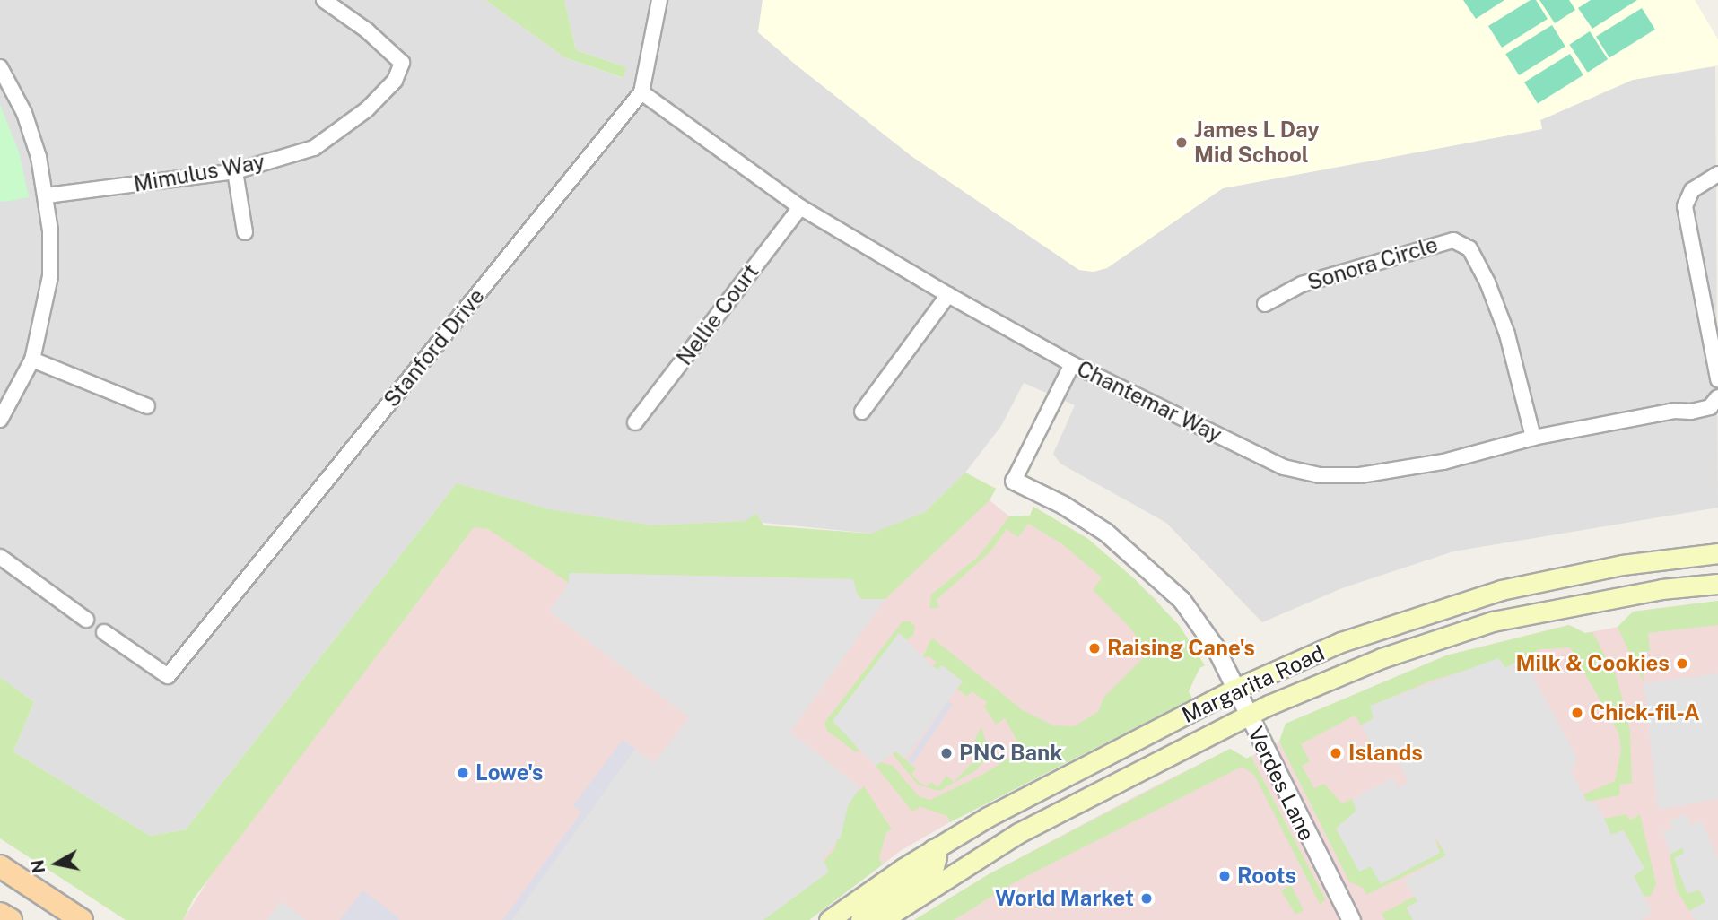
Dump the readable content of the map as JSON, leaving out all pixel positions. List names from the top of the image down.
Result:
{
  "streets": {
    "main road": ["Margarita Road"],
    "street": [
      "Mimulus Way",
      "Sonora Circle",
      "Nellie Court",
      "Stanford Drive",
      "Chantemar Way",
      "Verdes Lane"
    ]
  },
  "crossings": [
    ["Sonora Circle", "Chantemar Way"],
    ["Nellie Court", "Chantemar Way"],
    ["Stanford Drive", "Chantemar Way"],
    ["Margarita Road", "Verdes Lane"]
  ],
  "places": [
    "James L Day Mid School",
    "Raising Cane's",
    "Milk & Cookies",
    "Chick-fil-A",
    "PNC Bank",
    "Islands",
    "Lowe's",
    "Roots",
    "World Market"
  ],
  "north": "left"
}
